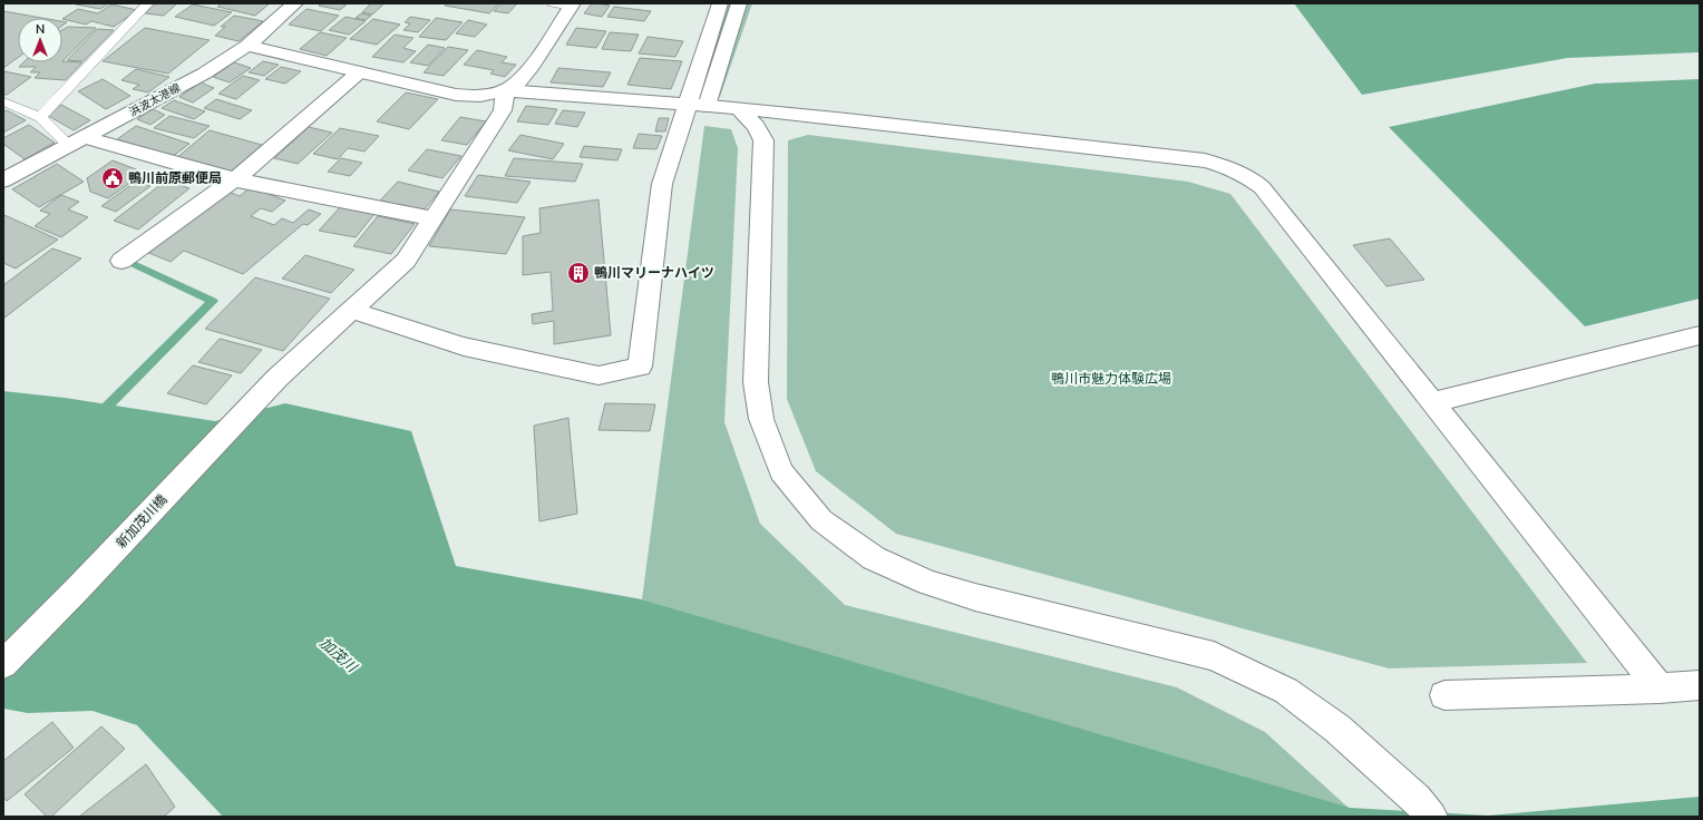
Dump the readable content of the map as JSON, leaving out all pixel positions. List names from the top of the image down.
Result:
{
  "streets": {
    "street": ["浜波太港線", "新加茂川橋"]
  },
  "water": ["加茂川"],
  "parks": ["鴨川市魅力体験広場"],
  "places": {
    "public building": ["鴨川前原郵便局"],
    "building": ["鴨川マリーナハイツ"]
  },
  "north": "top"
}
